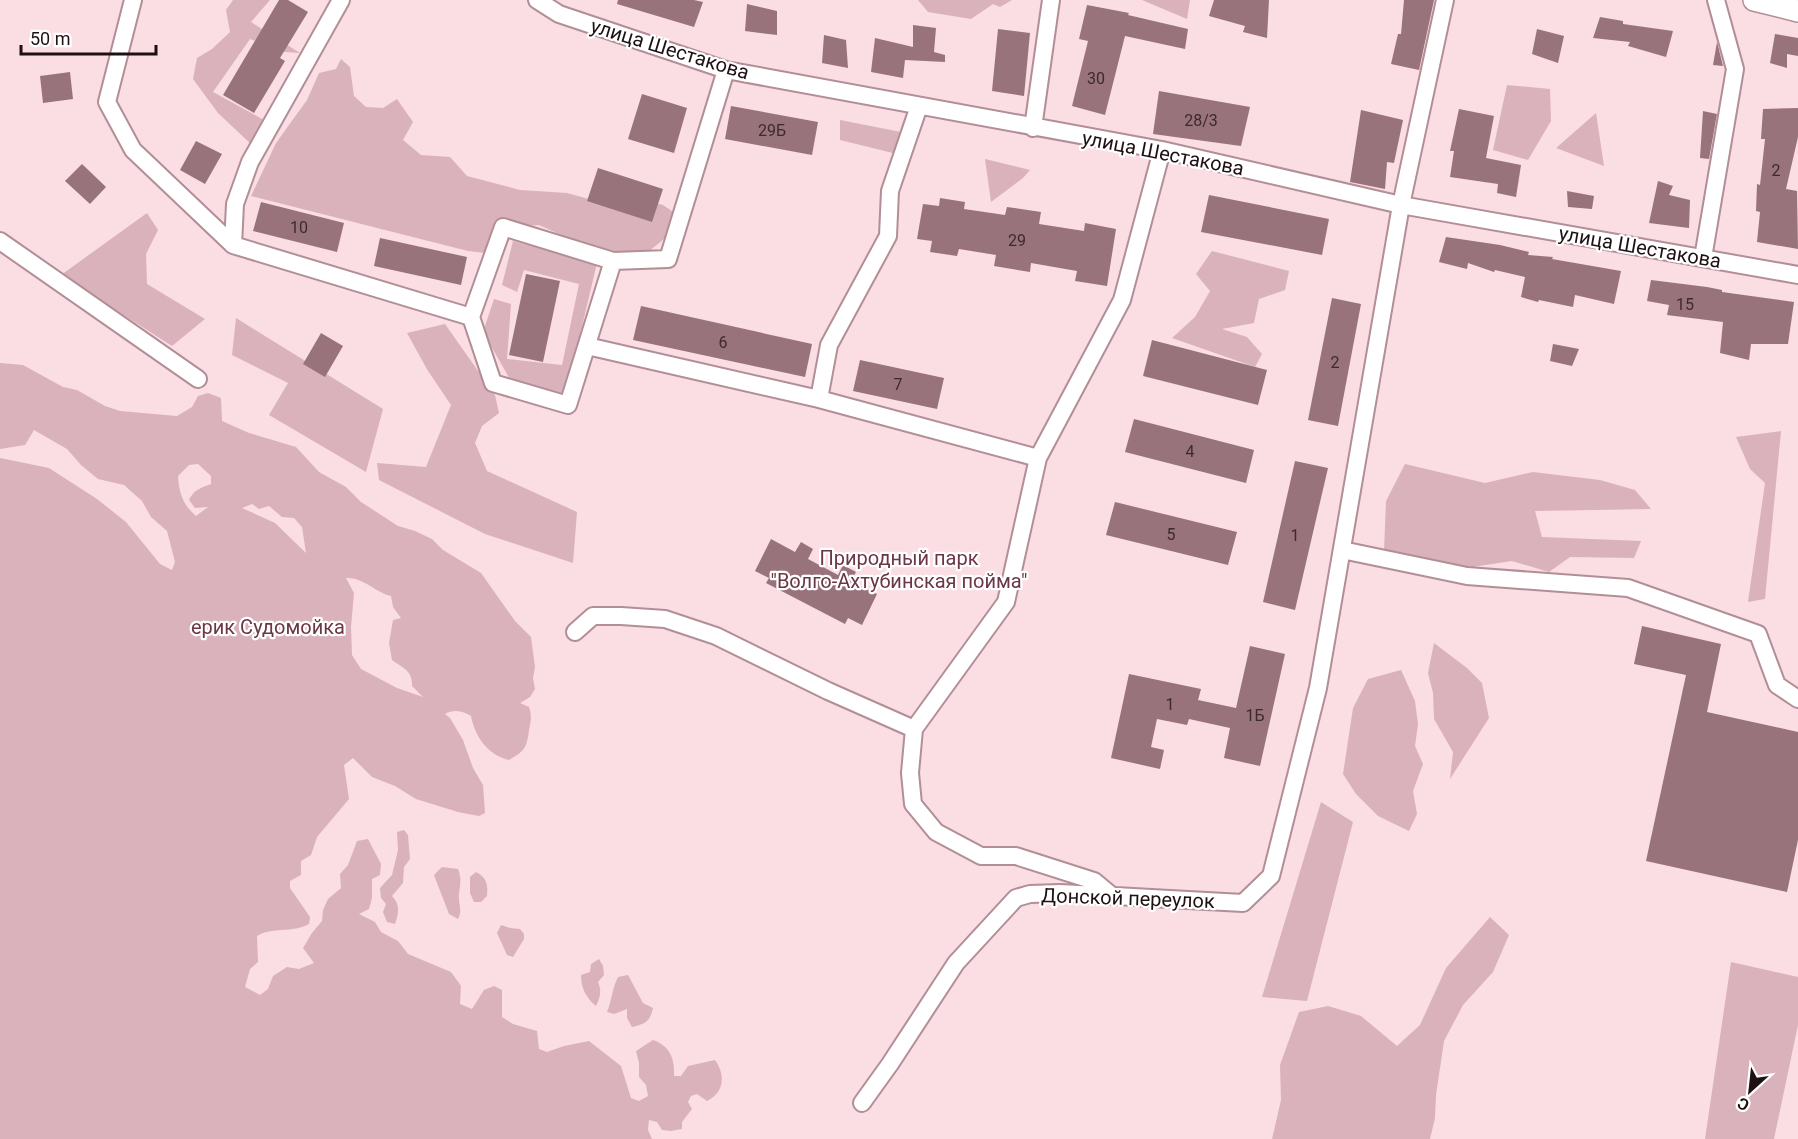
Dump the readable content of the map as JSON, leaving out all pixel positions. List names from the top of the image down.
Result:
{
  "streets": {
    "street": ["улица Шестакова", "Донской переулок"]
  },
  "parks": ["Природный парк \"Волго-Ахтубинская пойма\"", "ерик Судомойка"],
  "house_numbers": [
    "30",
    "28/3",
    "29Б",
    "2",
    "10",
    "29",
    "15",
    "6",
    "2",
    "7",
    "4",
    "5",
    "1",
    "1",
    "1Б"
  ],
  "scale_bar": "50 m",
  "north": "bottom left"
}
